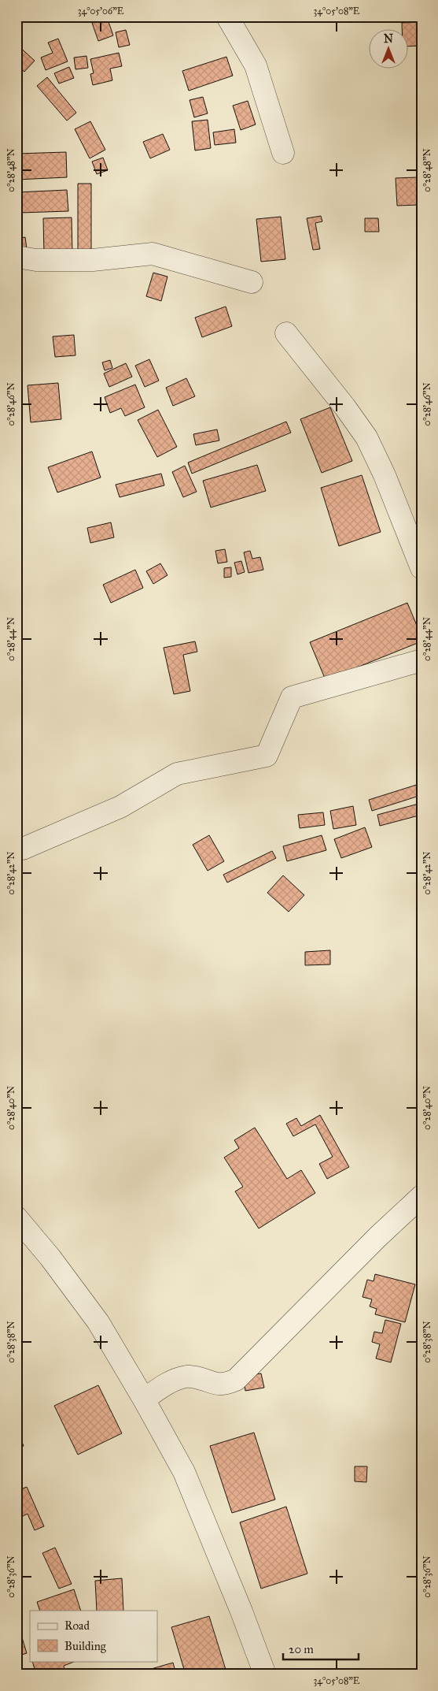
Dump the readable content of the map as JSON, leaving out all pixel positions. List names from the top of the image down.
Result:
{
  "legend": ["Road", "Building"],
  "scale_bar": "20 m",
  "north": "top",
  "coordinates": [
    "34°05'06\"E",
    "34°05'08\"E",
    "0°28'48\"N",
    "0°28'46\"N",
    "0°28'44\"N",
    "0°28'42\"N",
    "0°28'40\"N",
    "0°28'38\"N",
    "0°28'36\"N"
  ]
}
